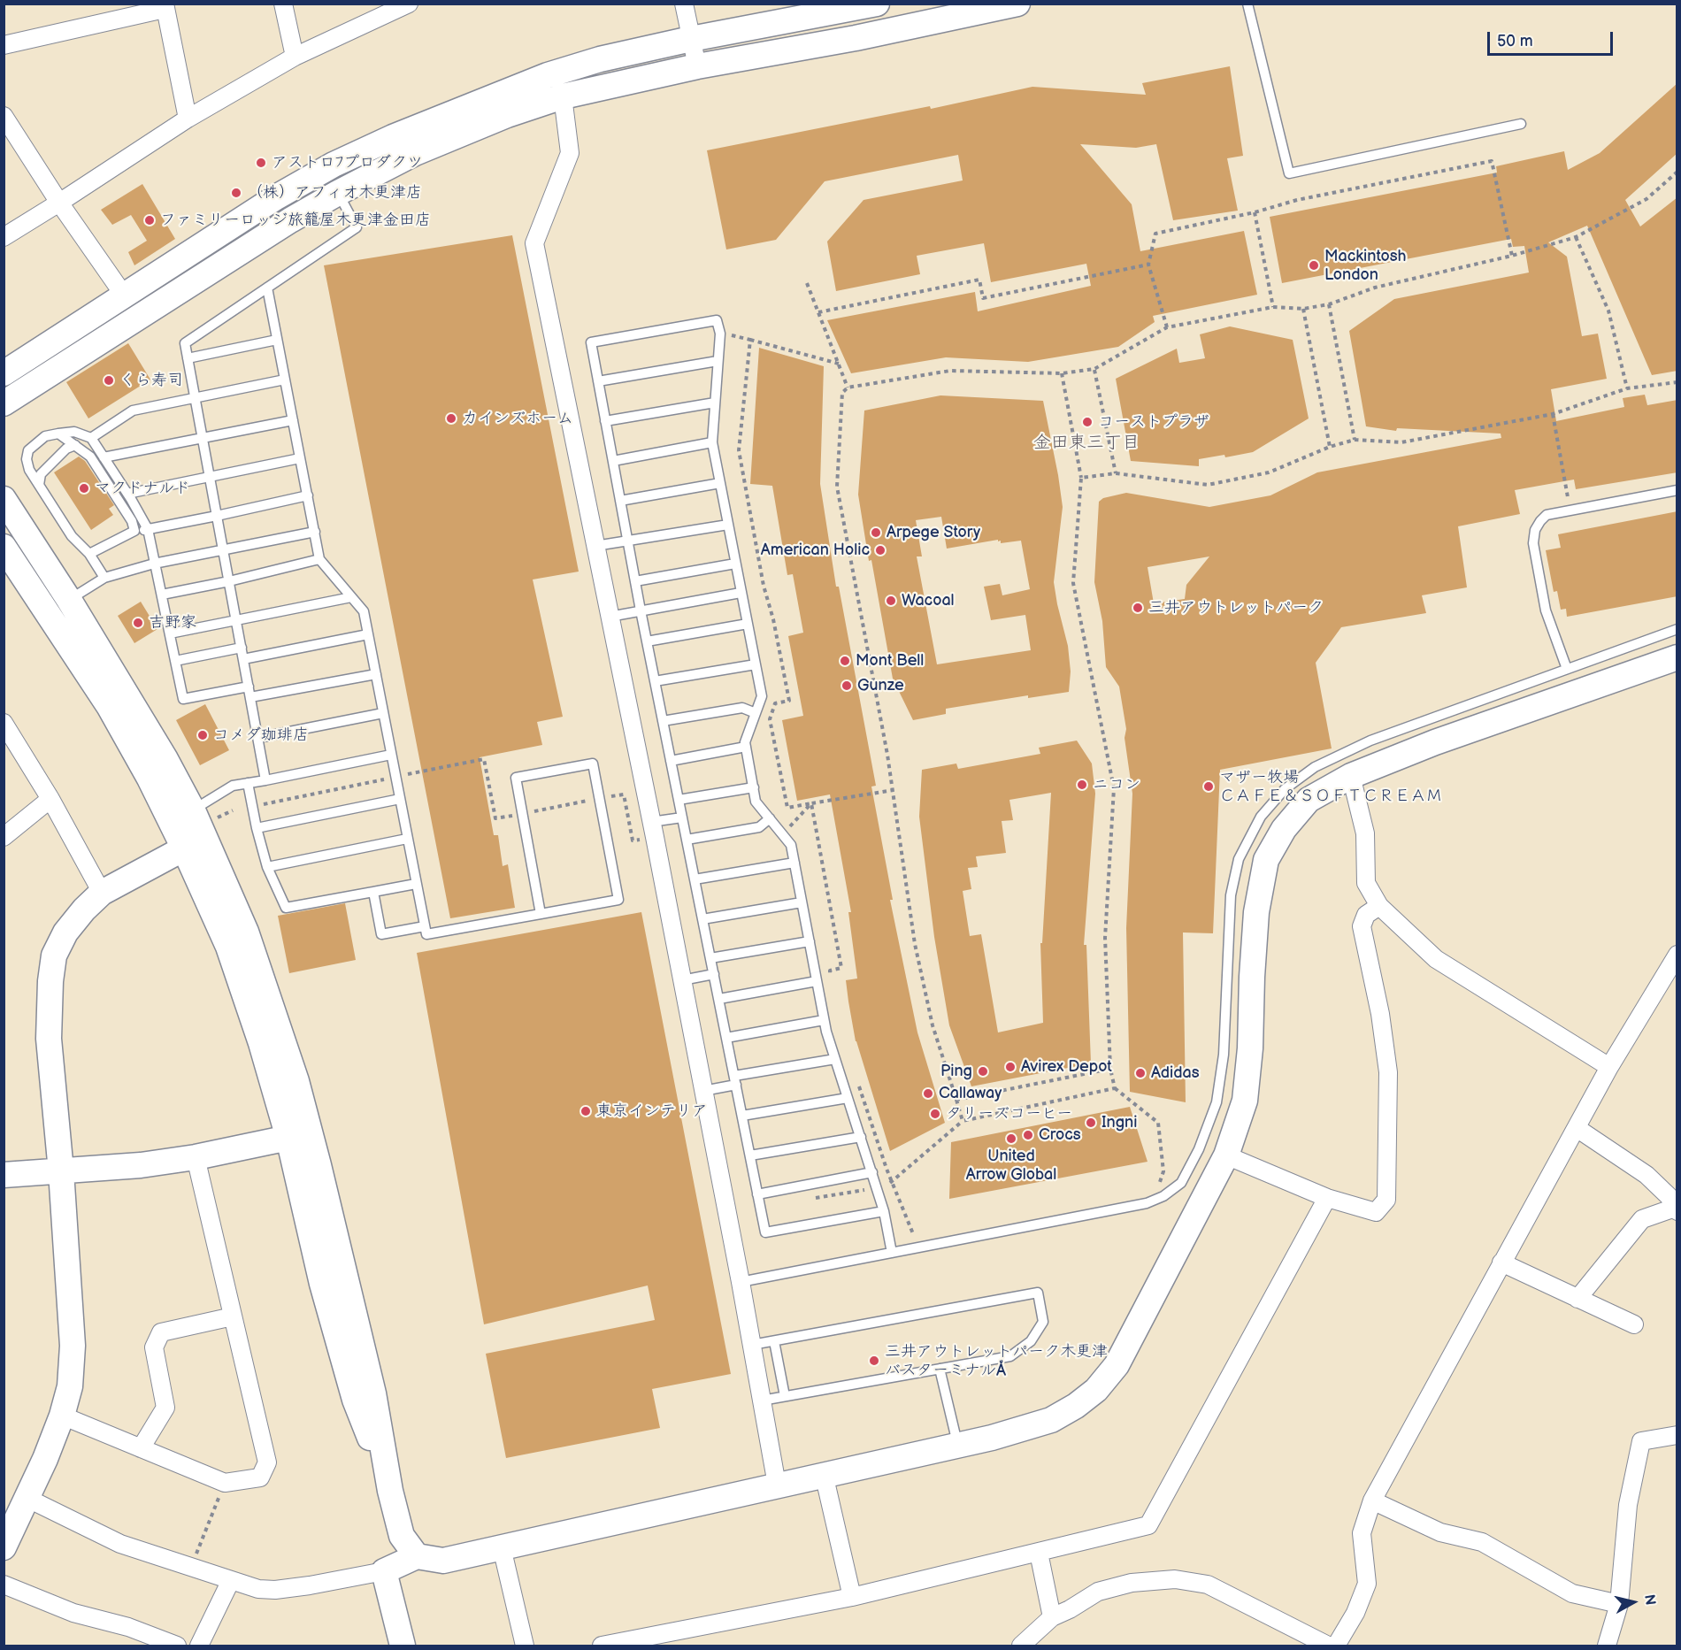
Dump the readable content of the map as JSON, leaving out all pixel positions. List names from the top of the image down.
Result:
{
  "districts": ["金田東三丁目"],
  "places": [
    "アストロﾌプロダクツ",
    "（株）アフィオ木更津店",
    "ファミリーロッジ旅籠屋木更津金田店",
    "Mackintosh London",
    "くら寿司",
    "カインズホーム",
    "コーストプラザ",
    "マクドナルド",
    "Arpege Story",
    "American Holic",
    "Wacoal",
    "三井アウトレットパーク",
    "吉野家",
    "Mont Bell",
    "Gunze",
    "コメダ珈琲店",
    "ニコン",
    "マザー牧場 ＣＡＦＥ＆ＳＯＦＴＣＲＥＡＭ",
    "Avirex Depot",
    "Ping",
    "Adidas",
    "Callaway",
    "東京インテリア",
    "タリーズコーヒー",
    "Ingni",
    "Crocs",
    "United Arrow Global",
    "三井アウトレットパーク木更津 バスターミナルÅ"
  ],
  "scale_bar": "50 m",
  "north": "right"
}
